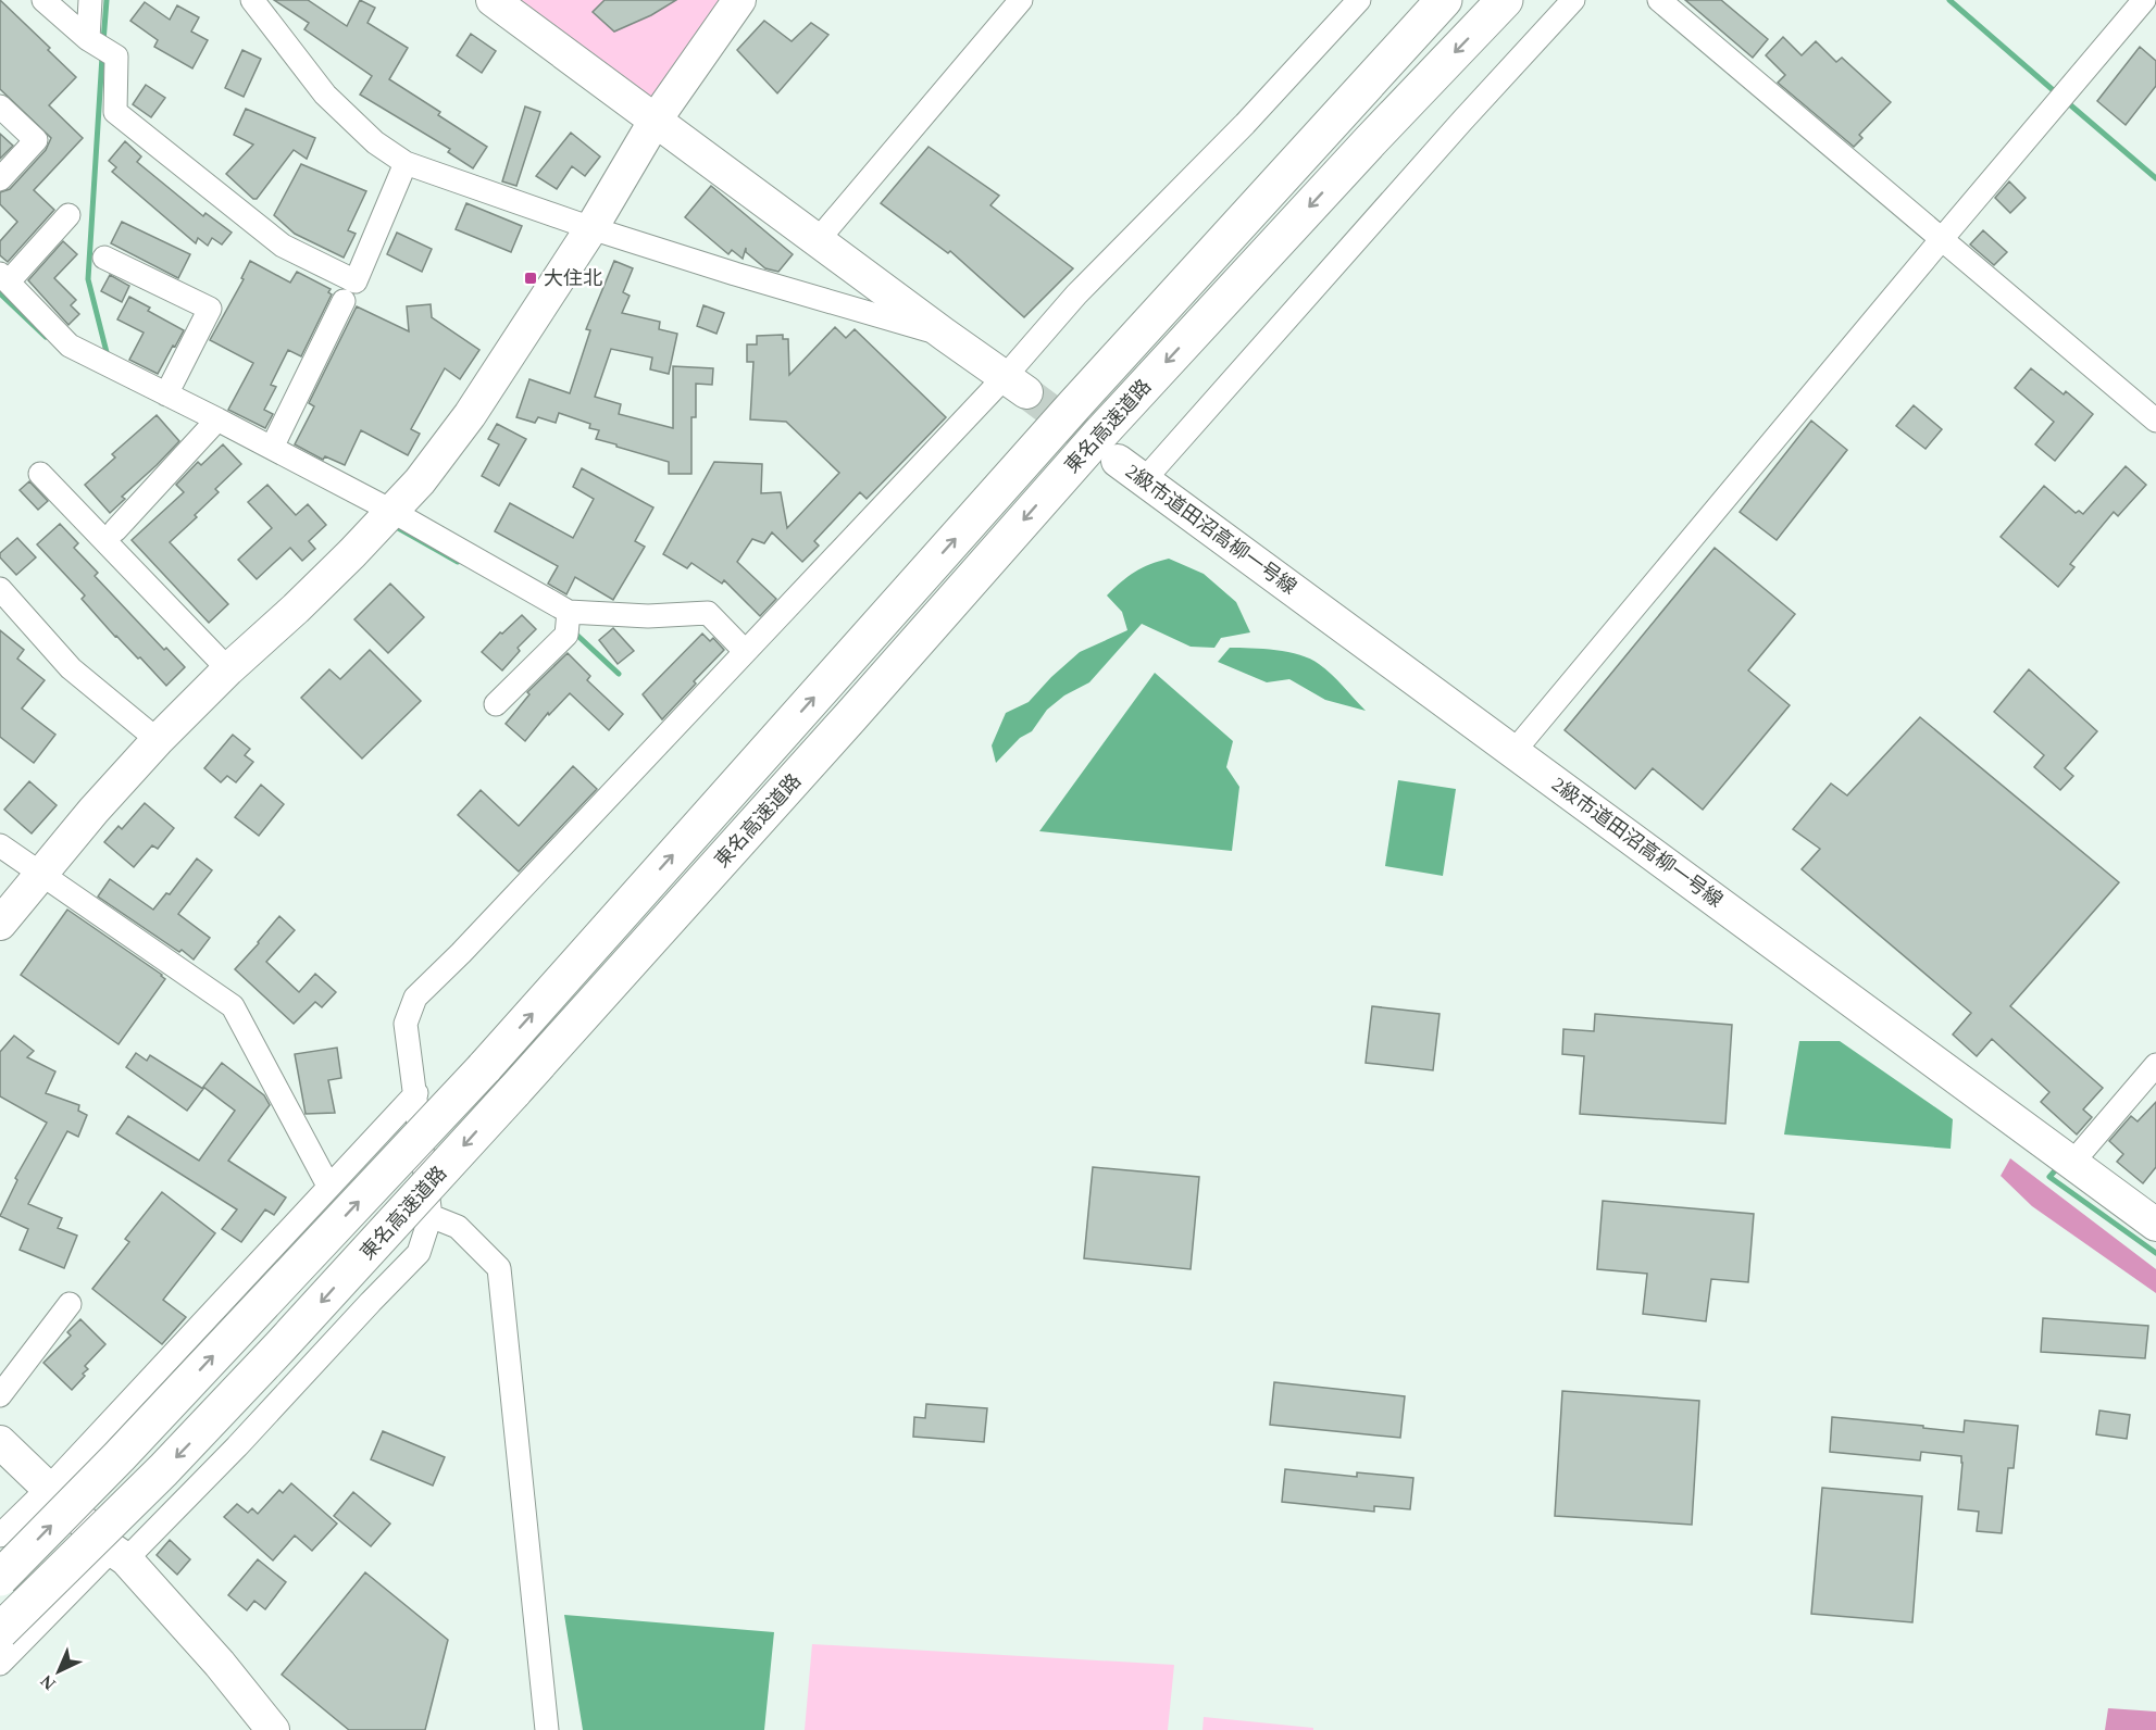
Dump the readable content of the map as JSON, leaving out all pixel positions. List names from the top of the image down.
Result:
{
  "streets": {
    "highway": ["東名高速道路"],
    "street": ["2級市道田沼高柳一号線"]
  },
  "places": {
    "transit": ["大住北"]
  },
  "north": "bottom left"
}
